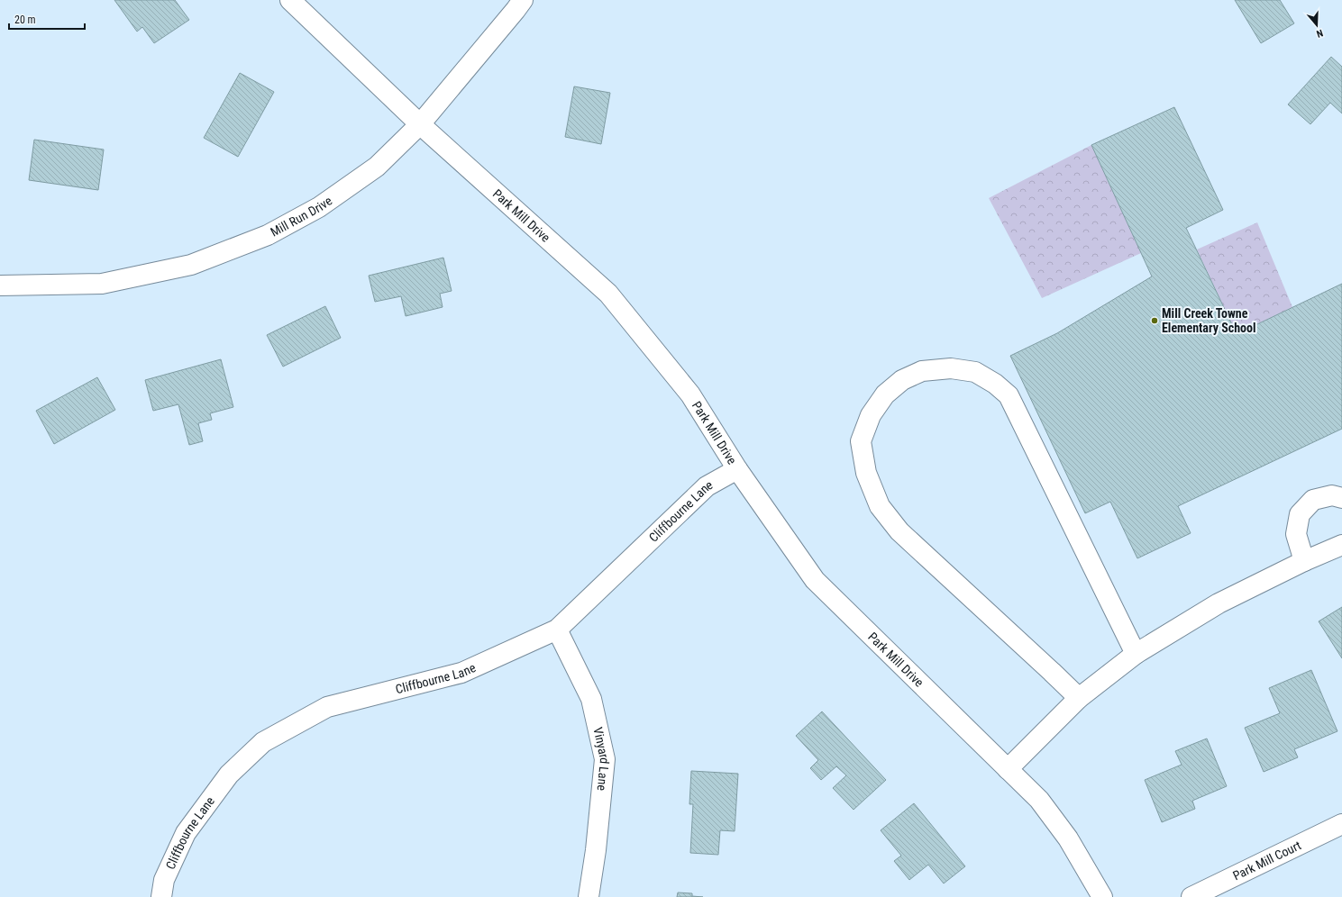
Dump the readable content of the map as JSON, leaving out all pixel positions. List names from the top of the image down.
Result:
{
  "streets": {
    "street": [
      "Park Mill Drive",
      "Mill Run Drive",
      "Cliffbourne Lane",
      "Vinyard Lane",
      "Park Mill Court"
    ]
  },
  "crossings": [
    ["Park Mill Drive", "Mill Run Drive"],
    ["Park Mill Drive", "Cliffbourne Lane"],
    ["Cliffbourne Lane", "Vinyard Lane"]
  ],
  "places": ["Mill Creek Towne Elementary School"],
  "scale_bar": "20 m",
  "north": "bottom"
}
